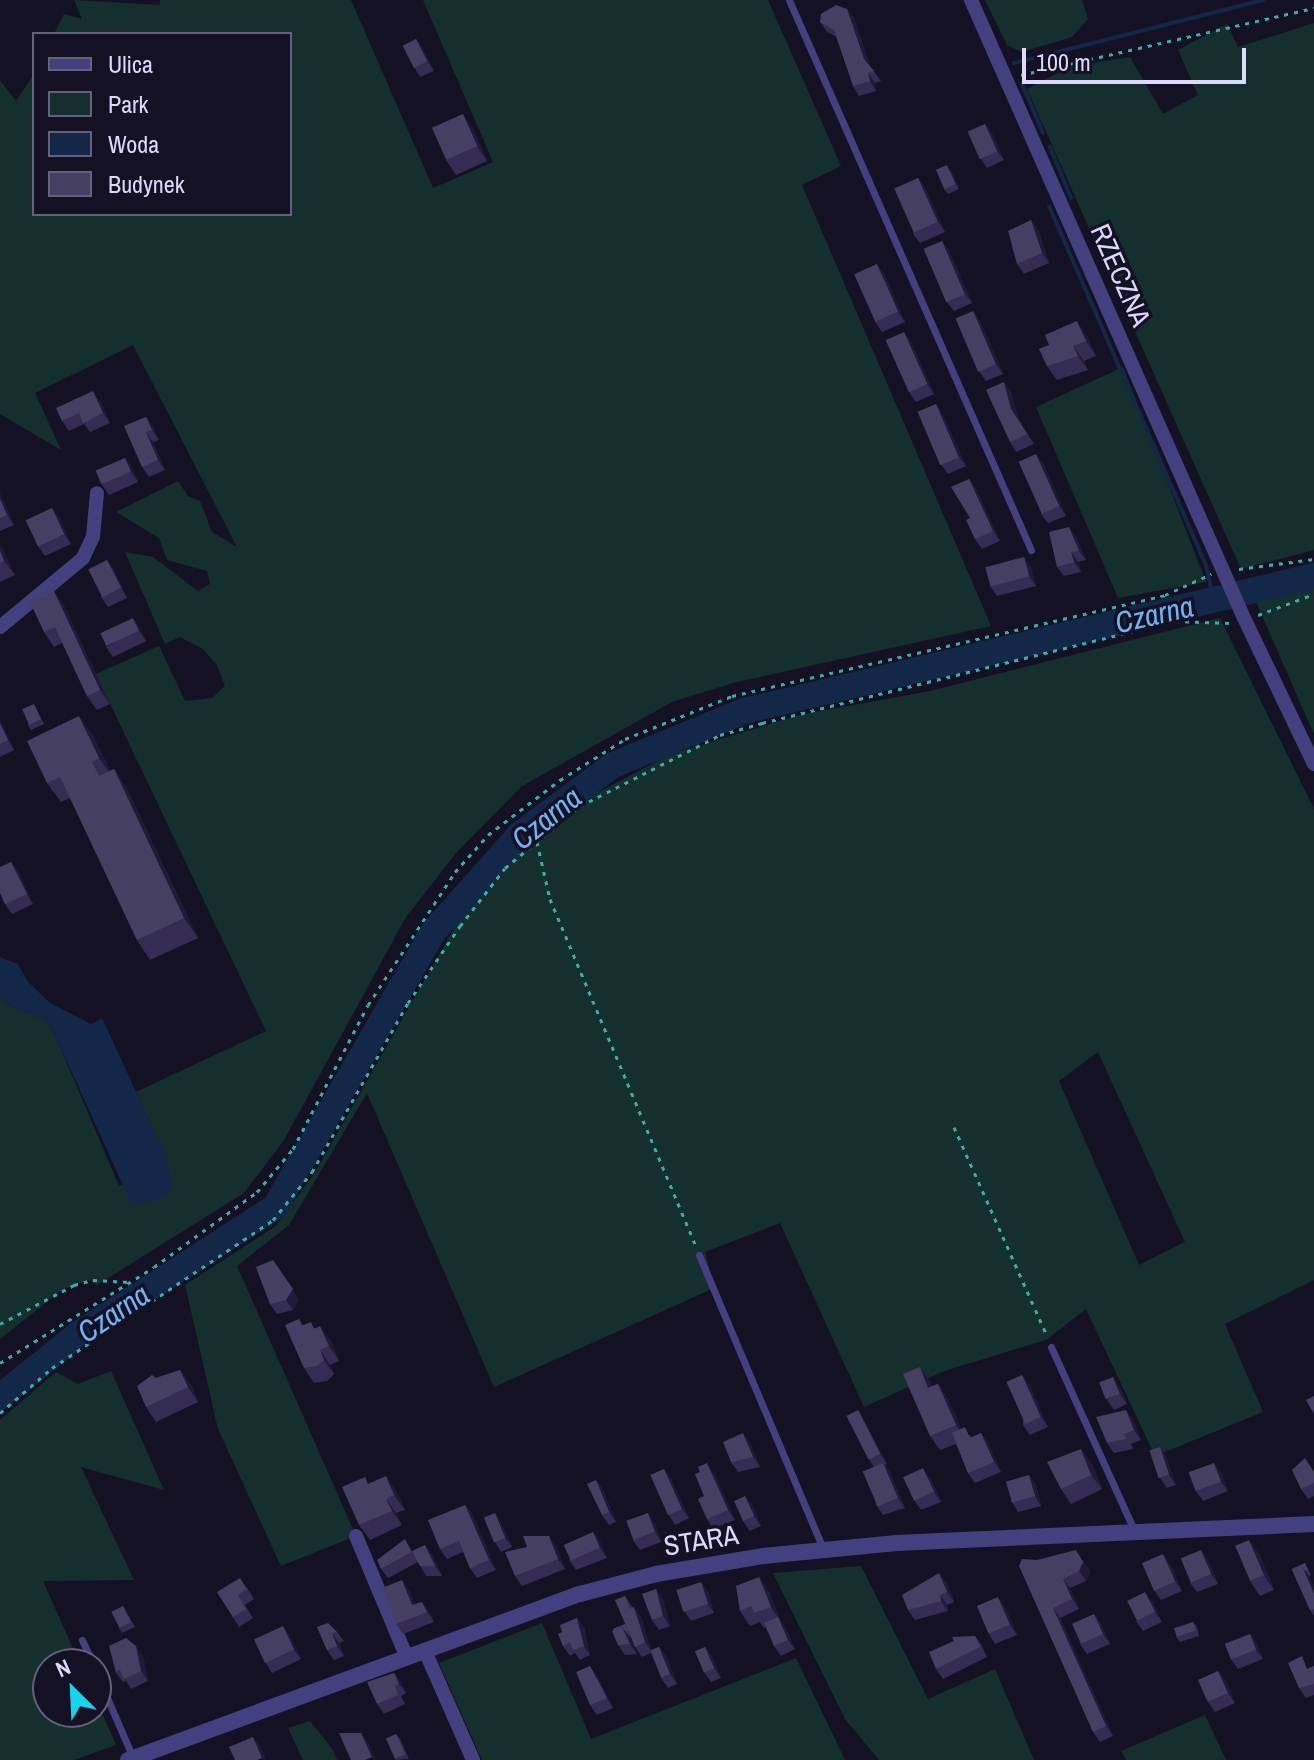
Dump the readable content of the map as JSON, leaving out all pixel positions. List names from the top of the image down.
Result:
{
  "streets": {
    "street": ["RZECZNA", "STARA"]
  },
  "water": ["Czarna"],
  "legend": [
    "Ulica",
    "Park",
    "Woda",
    "Budynek"
  ],
  "scale_bar": "100 m",
  "north": "top left"
}
